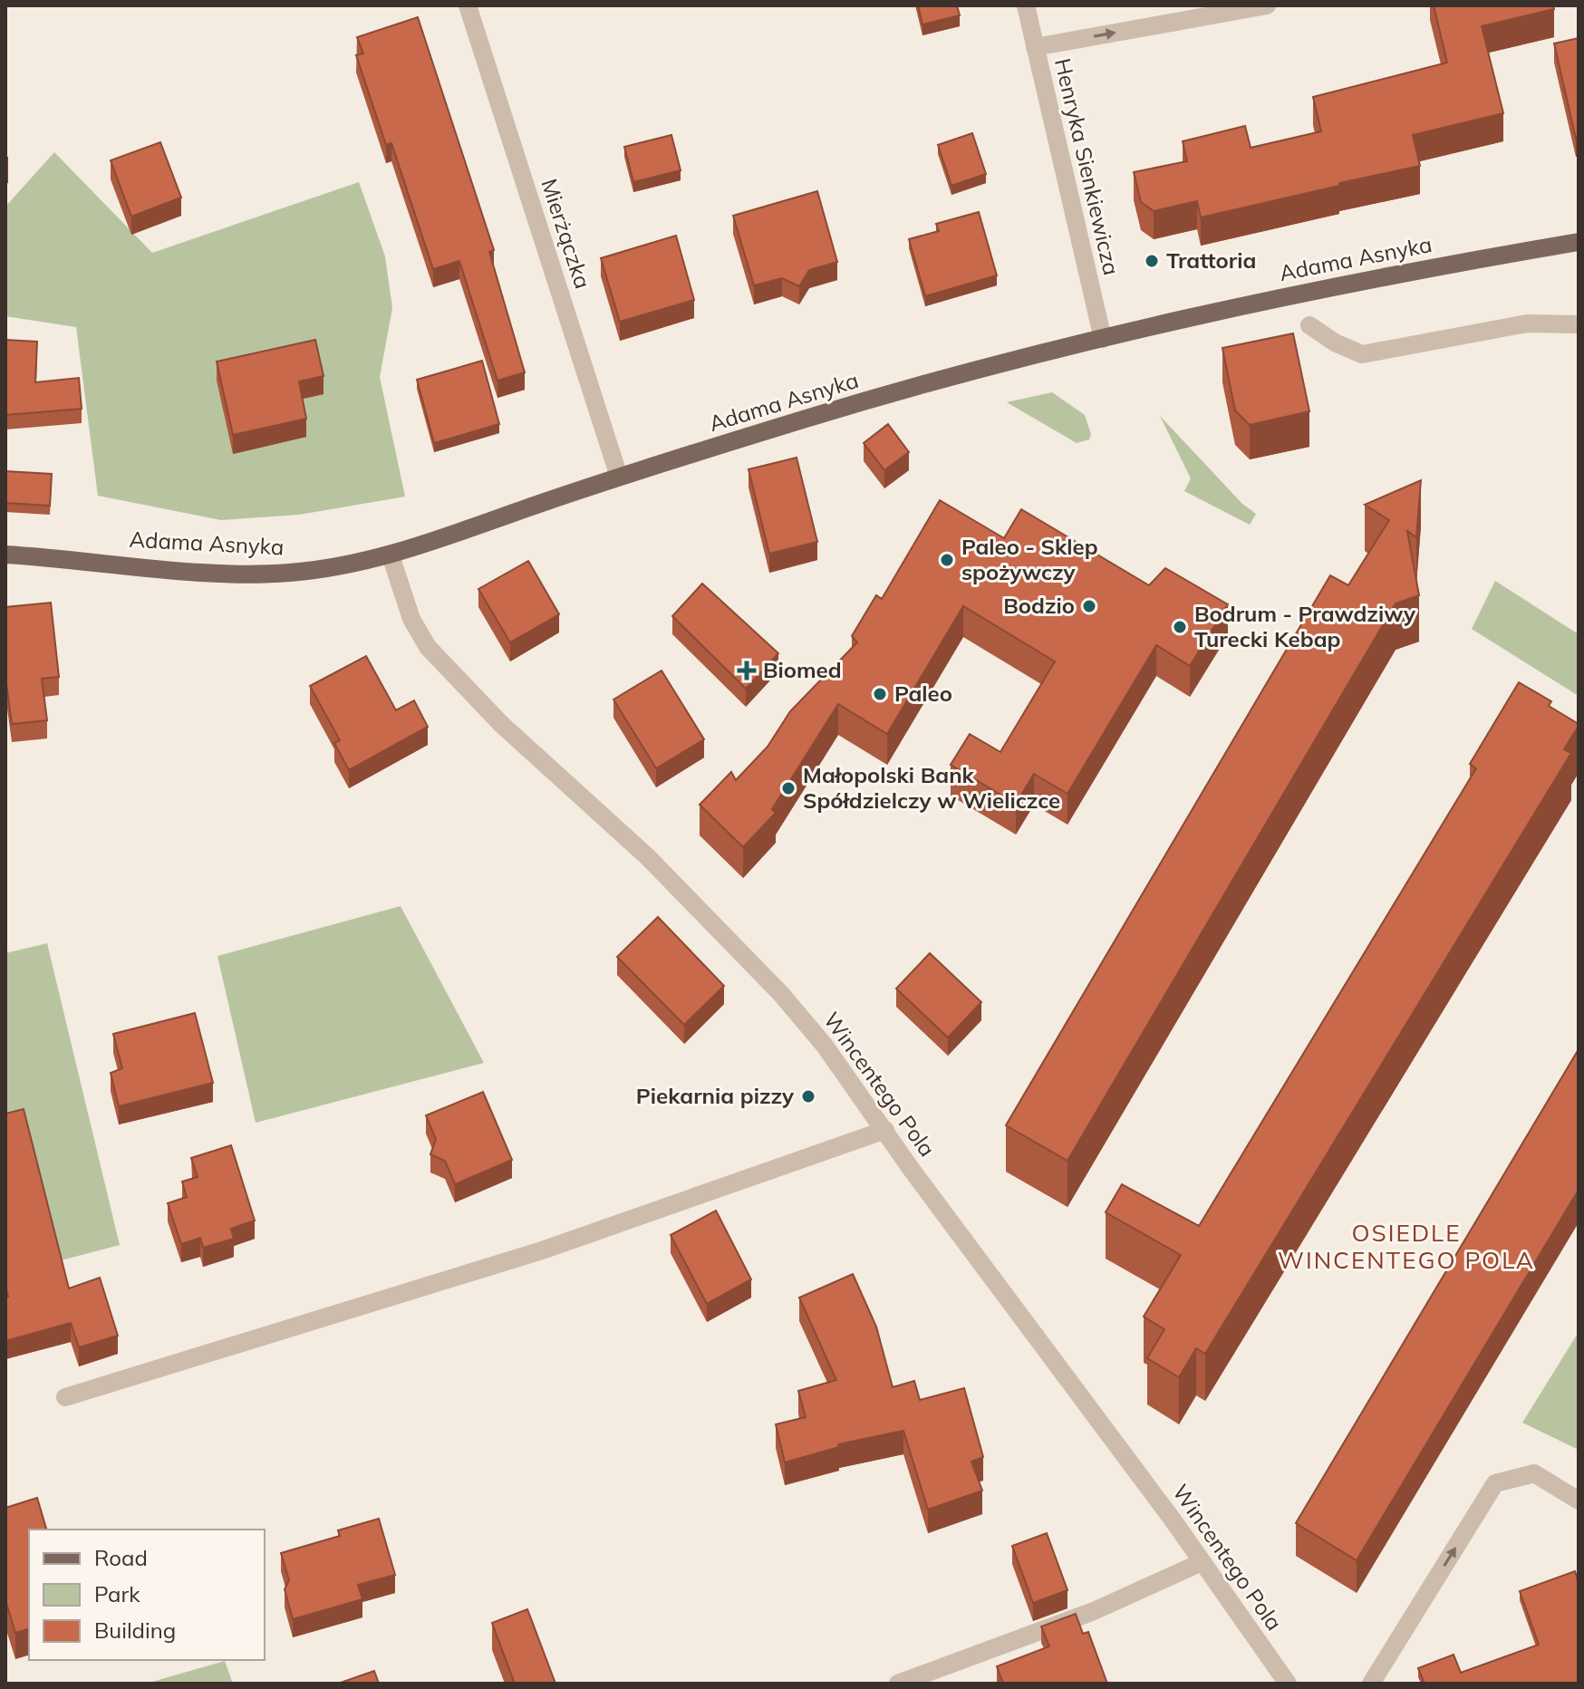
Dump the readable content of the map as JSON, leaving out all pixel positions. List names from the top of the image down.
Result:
{
  "streets": {
    "main road": ["Adama Asnyka"],
    "street": ["Henryka Sienkiewicza", "Mierżączka", "Wincentego Pola"]
  },
  "crossings": [
    ["Henryka Sienkiewicza", "Adama Asnyka"],
    ["Mierżączka", "Adama Asnyka"],
    ["Adama Asnyka", "Wincentego Pola"]
  ],
  "districts": ["OSIEDLE WINCENTEGO POLA"],
  "places": {
    "other": [
      "Trattoria",
      "Paleo - Sklep spożywczy",
      "Bodzio",
      "Bodrum - Prawdziwy Turecki Kebap",
      "Paleo",
      "Małopolski Bank Spółdzielczy w Wieliczce",
      "Piekarnia pizzy"
    ],
    "health": ["Biomed"]
  },
  "legend": ["Road", "Park", "Building"]
}
